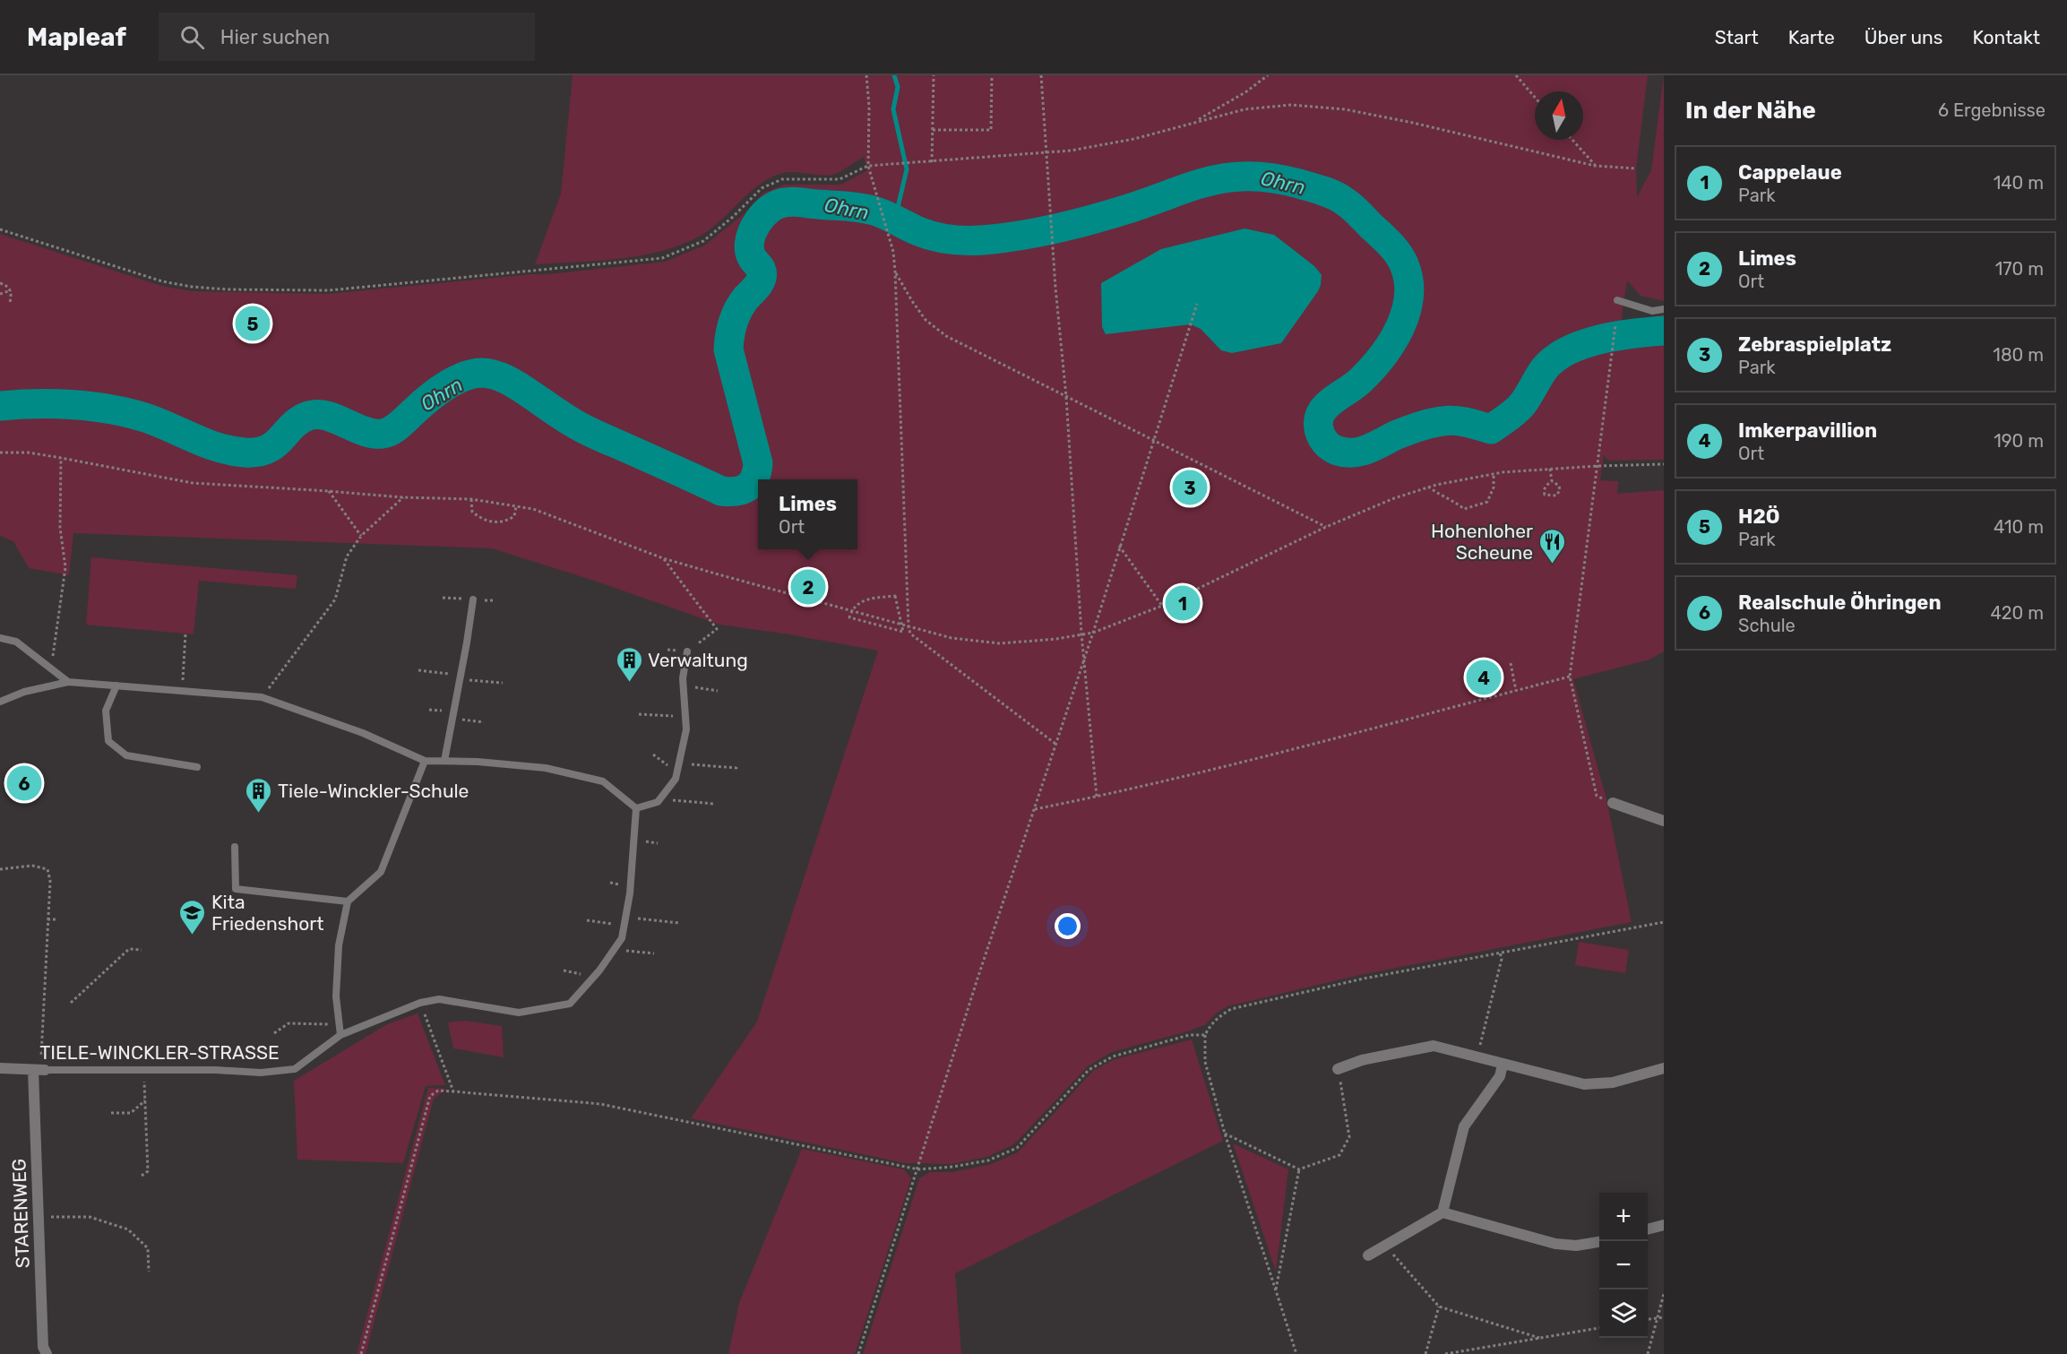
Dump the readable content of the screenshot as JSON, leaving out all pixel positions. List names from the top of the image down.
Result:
{
  "streets": {
    "street": ["TIELE-WINCKLER-STRASSE", "STARENWEG"]
  },
  "crossings": [
    ["TIELE-WINCKLER-STRASSE", "STARENWEG"]
  ],
  "water": ["Ohrn"],
  "places": {
    "restaurant": ["Hohenloher Scheune"],
    "building": ["Verwaltung", "Tiele-Winckler-Schule"],
    "school or university": ["Kita Friedenshort"]
  },
  "north": "top",
  "page": {
    "header": "Mapleaf",
    "search": "Hier suchen",
    "nav": [
      "Start",
      "Karte",
      "Über uns",
      "Kontakt"
    ],
    "heading": ["In der Nähe", "6 Ergebnisse"],
    "list": [
      {
        "mark": "1",
        "name": "Cappelaue",
        "note": "Park",
        "value": "140 m"
      },
      {
        "mark": "2",
        "name": "Limes",
        "note": "Ort",
        "value": "170 m"
      },
      {
        "mark": "3",
        "name": "Zebraspielplatz",
        "note": "Park",
        "value": "180 m"
      },
      {
        "mark": "4",
        "name": "Imkerpavillion",
        "note": "Ort",
        "value": "190 m"
      },
      {
        "mark": "5",
        "name": "H2Ö",
        "note": "Park",
        "value": "410 m"
      },
      {
        "mark": "6",
        "name": "Realschule Öhringen",
        "note": "Schule",
        "value": "420 m"
      }
    ],
    "pins": [
      "5",
      "3",
      "2",
      "1",
      "4",
      "6"
    ],
    "popup": ["Limes", "Ort"],
    "map_buttons": ["+", "−"]
  }
}
